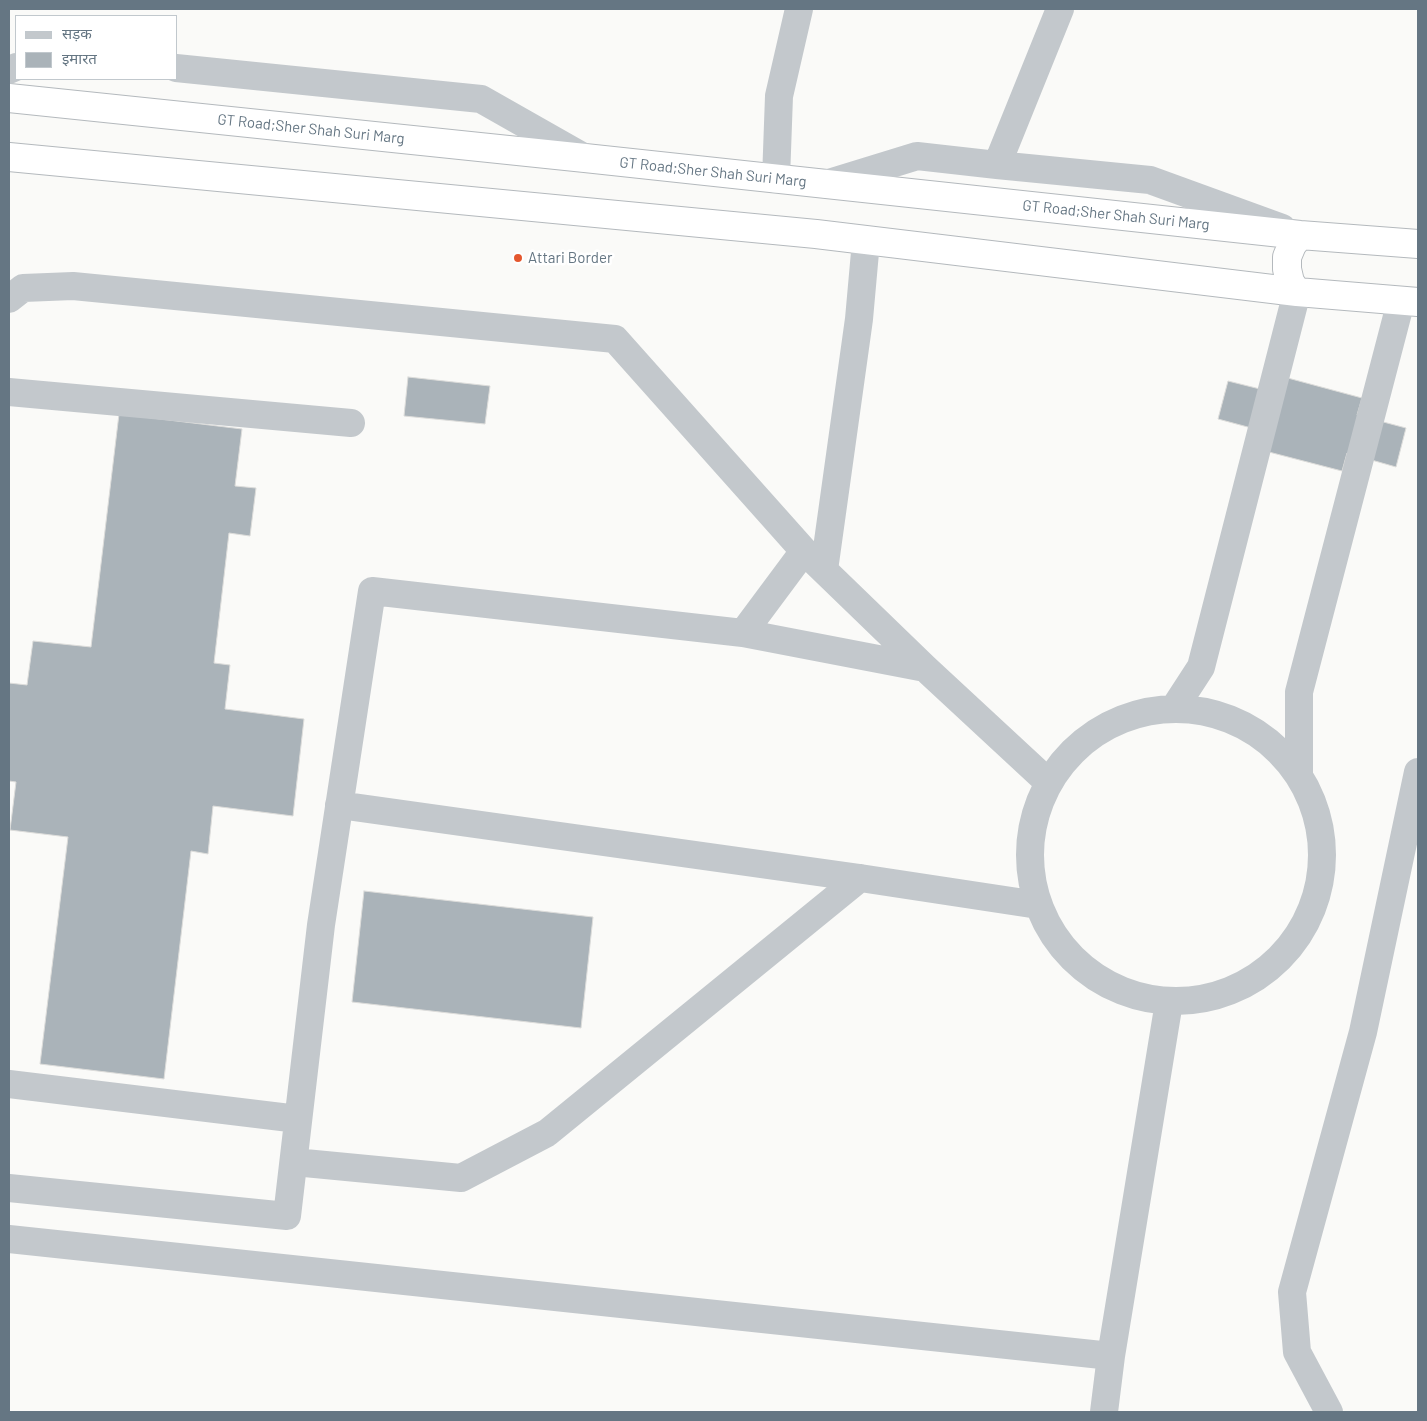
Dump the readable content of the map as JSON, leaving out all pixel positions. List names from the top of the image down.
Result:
{
  "streets": {
    "highway": ["GT Road;Sher Shah Suri Marg"]
  },
  "places": ["Attari Border"],
  "legend": ["सड़क", "इमारत"]
}
